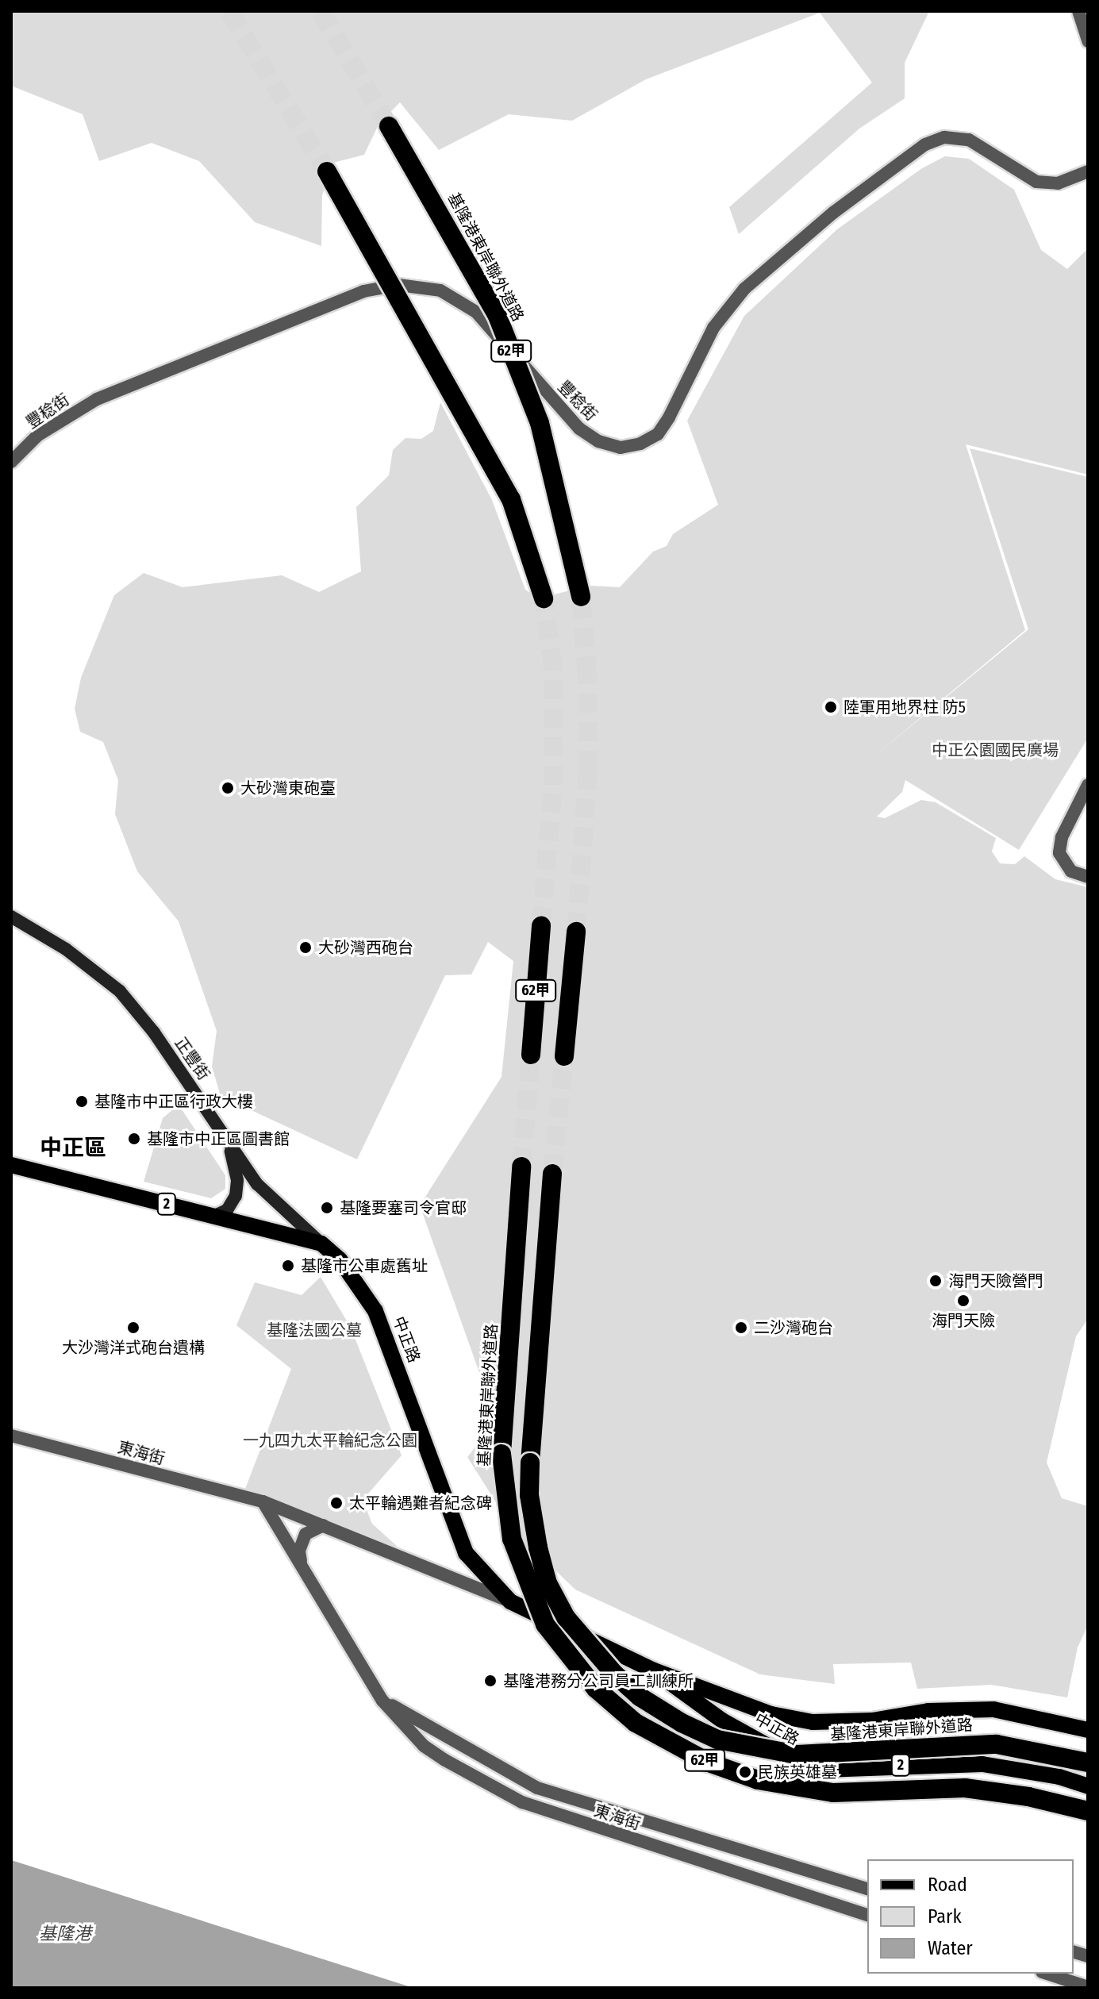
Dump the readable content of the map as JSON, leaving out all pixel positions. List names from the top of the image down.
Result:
{
  "streets": {
    "highway": ["基隆港東岸聯外道路", "62甲"],
    "main road": ["2", "中正路"],
    "street": ["豐稔街", "正豐街", "東海街"]
  },
  "crossings": [
    ["正豐街", "2"],
    ["正豐街", "中正路"],
    ["2", "中正路"],
    ["中正路", "東海街"]
  ],
  "districts": ["中正區"],
  "water": ["基隆港"],
  "parks": ["中正公園國民廣場", "基隆法國公墓", "一九四九太平輪紀念公園"],
  "places": [
    "陸軍用地界柱 防5",
    "大砂灣東砲臺",
    "大砂灣西砲台",
    "基隆市中正區行政大樓",
    "基隆市中正區圖書館",
    "基隆要塞司令官邸",
    "基隆市公車處舊址",
    "海門天險營門",
    "海門天險",
    "大沙灣洋式砲台遺構",
    "二沙灣砲台",
    "太平輪遇難者紀念碑",
    "基隆港務分公司員工訓練所",
    "民族英雄墓"
  ],
  "legend": ["Road", "Park", "Water"]
}
